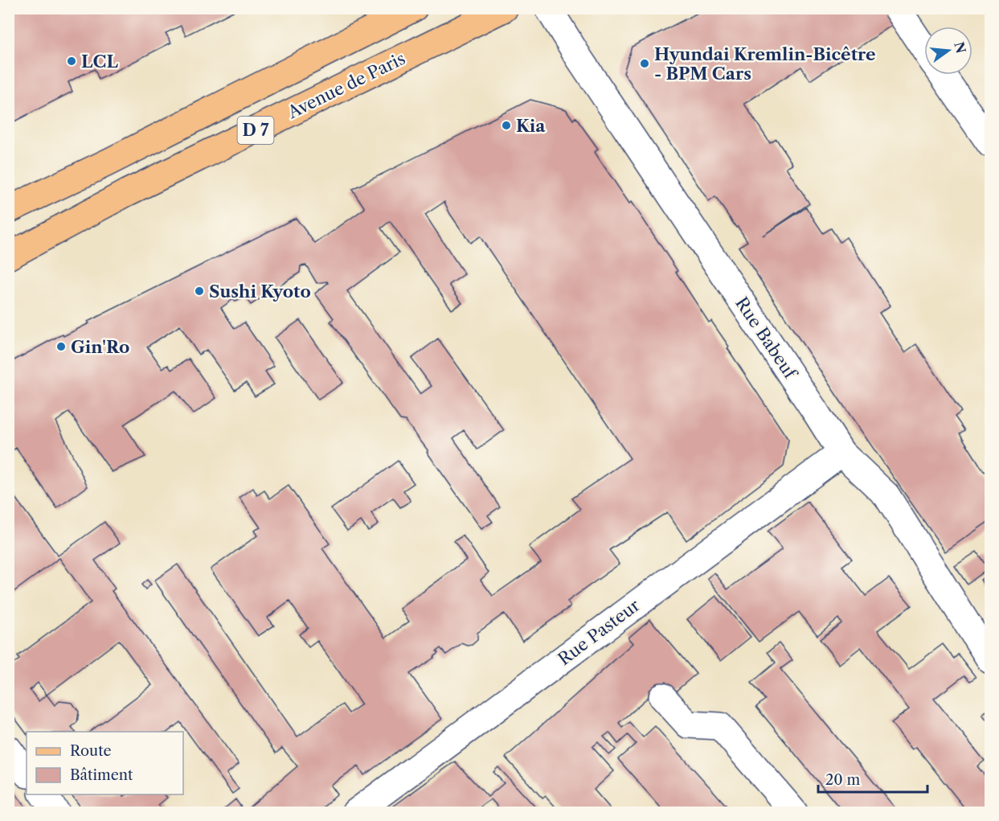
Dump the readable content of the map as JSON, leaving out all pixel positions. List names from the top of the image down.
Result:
{
  "streets": {
    "main road": ["Avenue de Paris", "D 7"],
    "street": ["Rue Babeuf", "Rue Pasteur"]
  },
  "crossings": [
    ["Rue Babeuf", "Rue Pasteur"]
  ],
  "places": [
    "LCL",
    "Hyundai Kremlin-Bicêtre - BPM Cars",
    "Kia",
    "Sushi Kyoto",
    "Gin'Ro"
  ],
  "legend": ["Route", "Bâtiment"],
  "scale_bar": "20 m",
  "north": "right"
}
